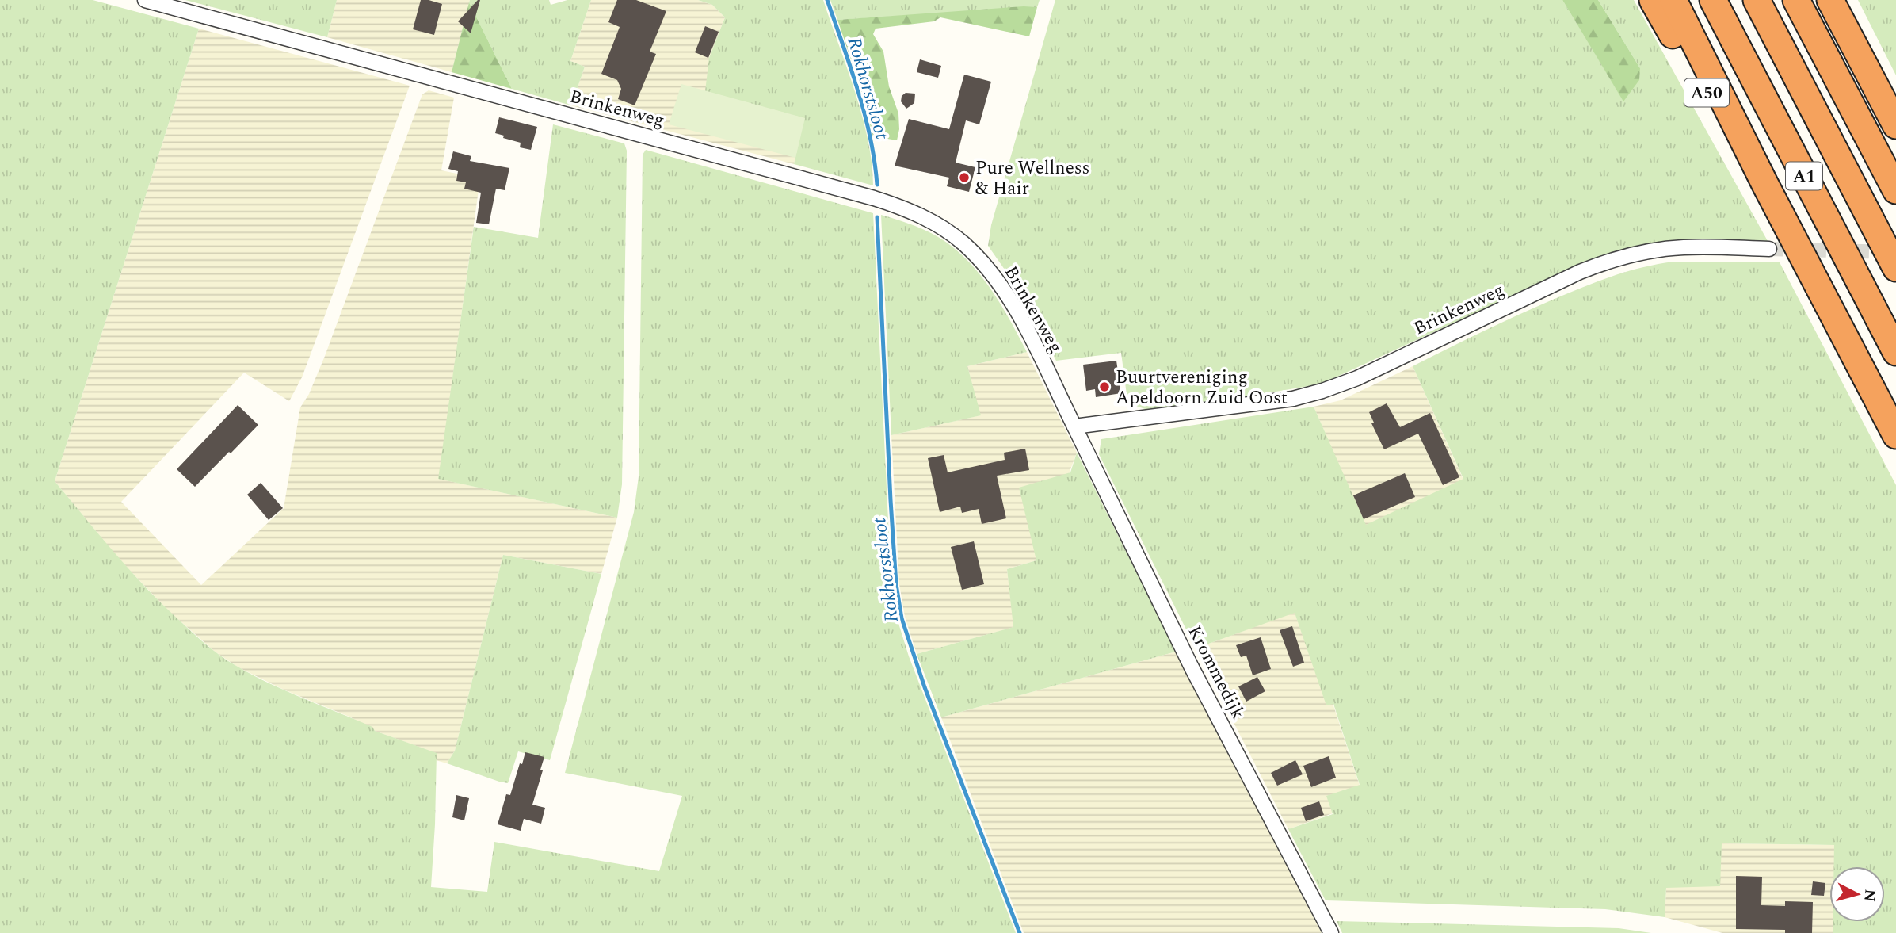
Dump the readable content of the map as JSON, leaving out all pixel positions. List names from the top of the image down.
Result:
{
  "streets": {
    "highway": ["A50", "A1"],
    "street": ["Brinkenweg", "Krommedijk"]
  },
  "crossings": [
    ["A50", "A1"],
    ["Brinkenweg", "Krommedijk"]
  ],
  "water": ["Rokhorstsloot"],
  "places": ["Pure Wellness & Hair", "Buurtvereniging Apeldoorn Zuid Oost"],
  "north": "right"
}
